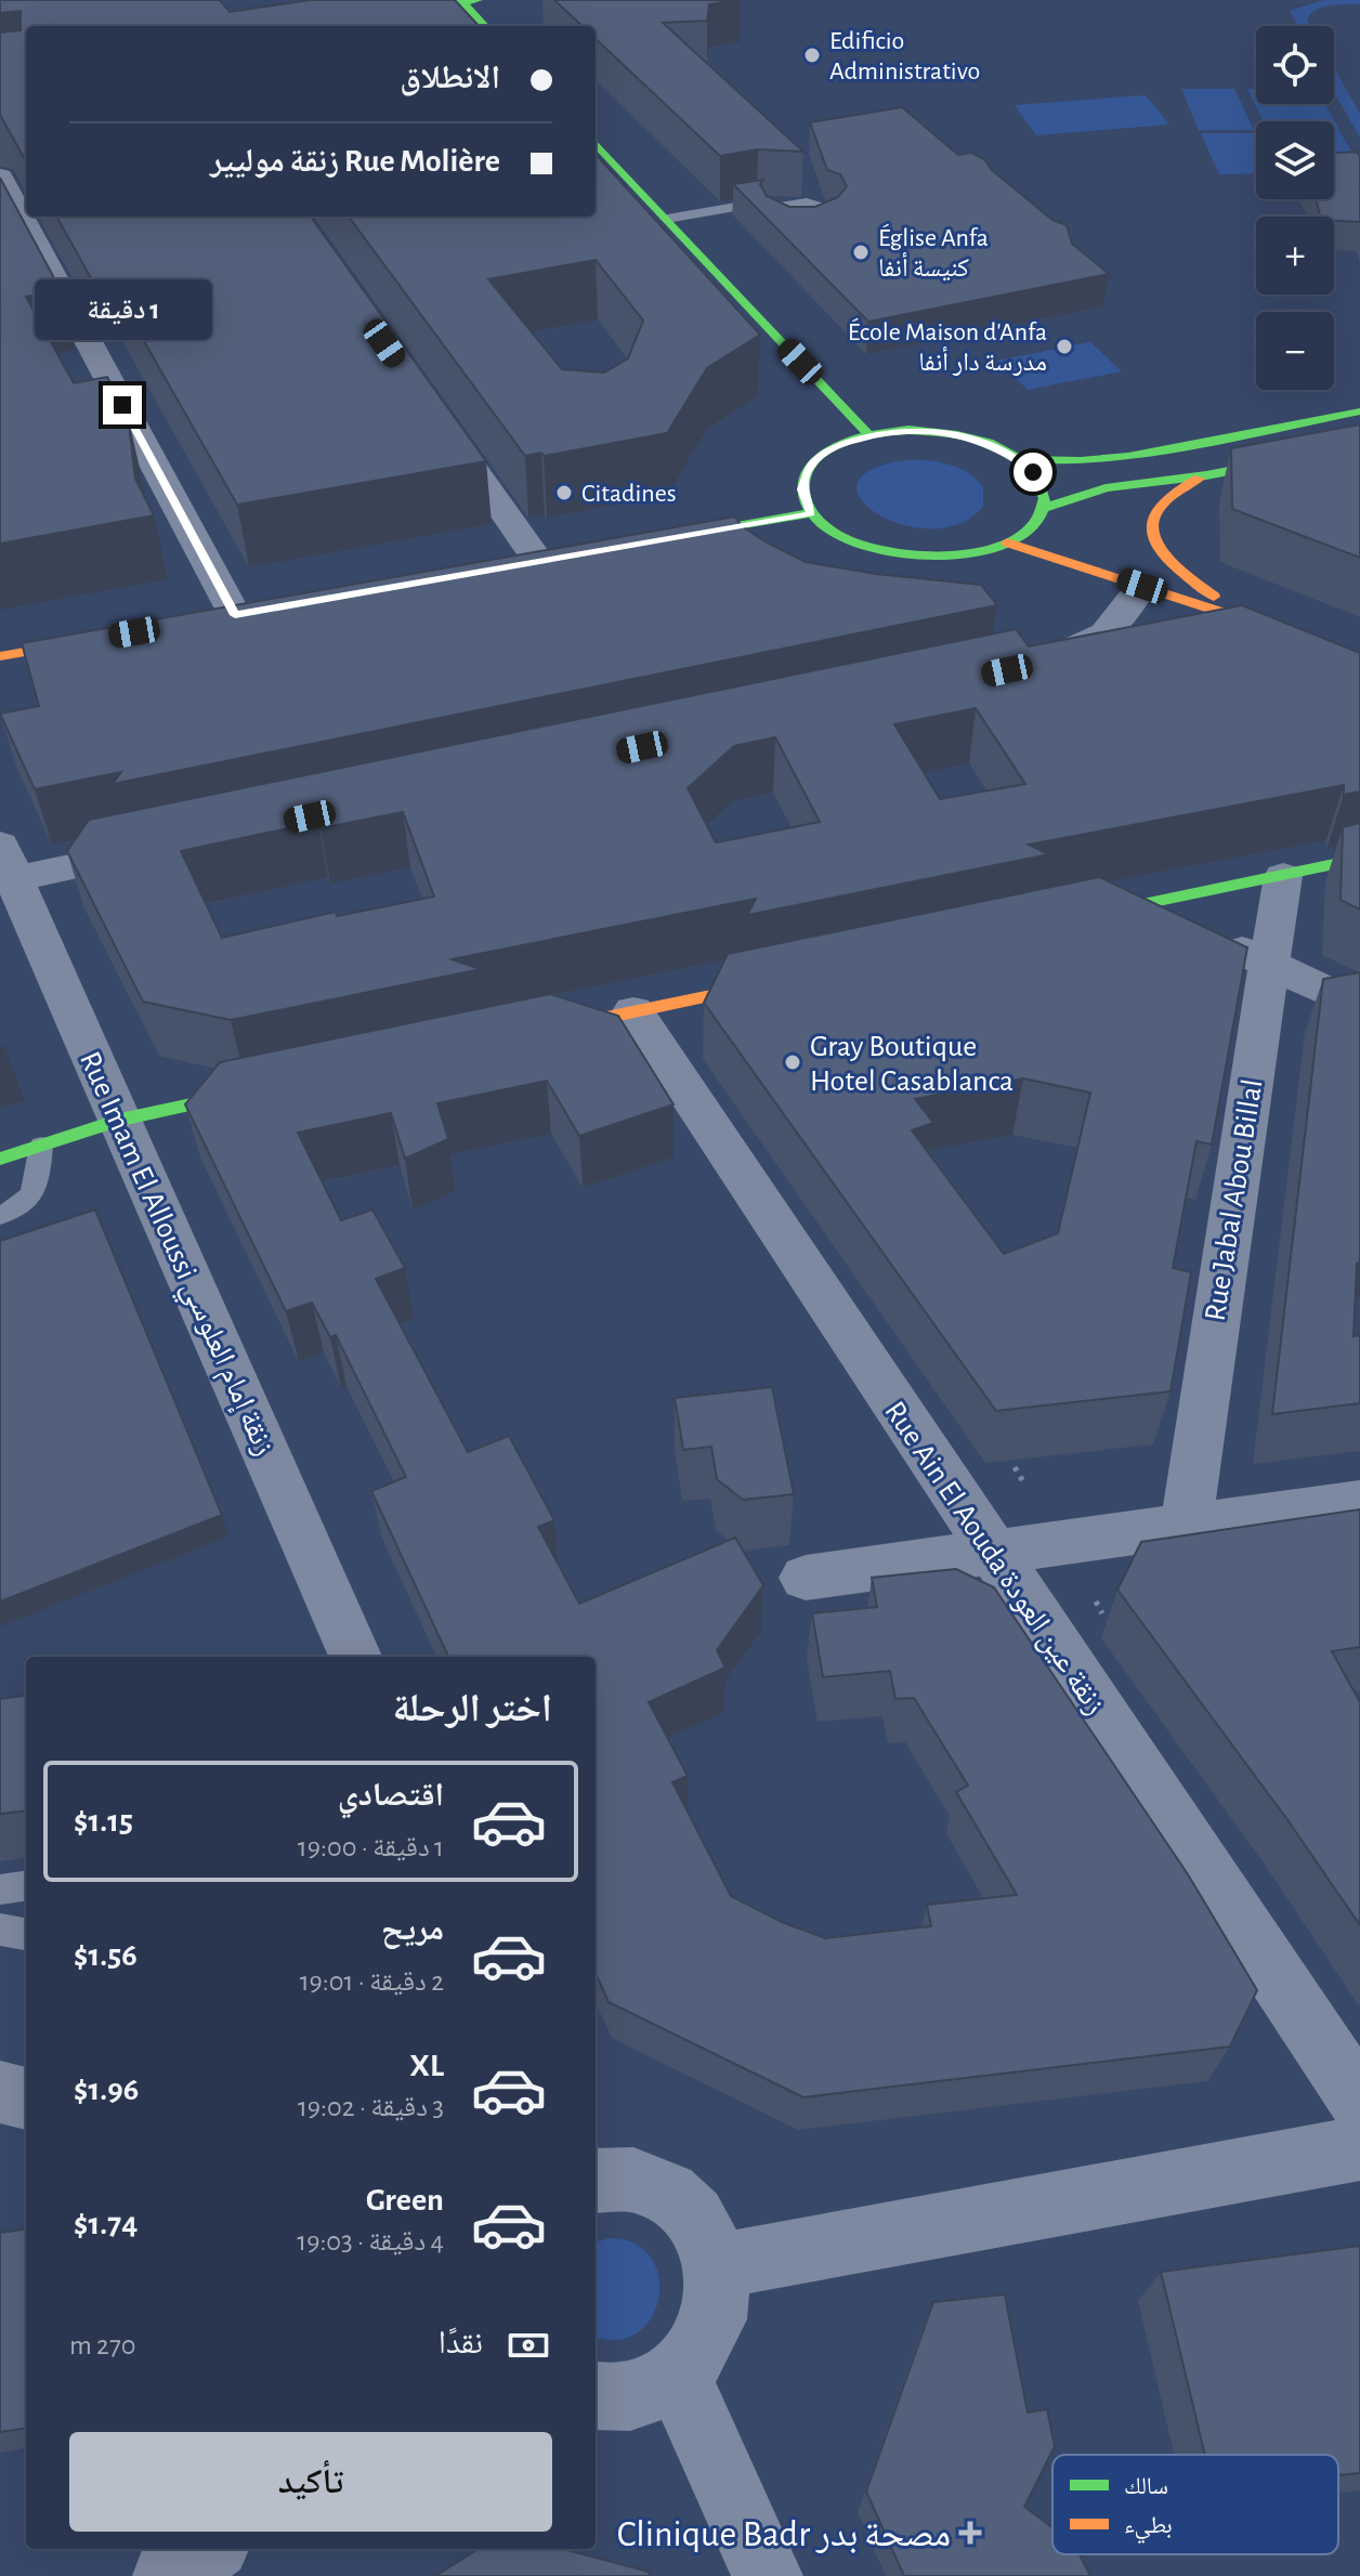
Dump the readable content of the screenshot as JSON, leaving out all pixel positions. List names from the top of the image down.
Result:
{
  "streets": {
    "street": ["Rue Jabal Abou Billal", "Rue Imam El Alloussi زنقة إمام العلوسي", "Rue Ain El Aouda زنقة عين العودة"]
  },
  "places": {
    "other": [
      "Edificio Administrativo",
      "Église Anfa كنيسة أنفا",
      "École Maison d'Anfa مدرسة دار أنفا",
      "Citadines",
      "Gray Boutique Hotel Casablanca"
    ],
    "health": ["Clinique Badr مصحة بدر"]
  },
  "legend": ["سالك", "بطيء"],
  "page": {
    "map_buttons": ["+", "−"],
    "banner": ["الانطلاق", "Rue Molière زنقة موليير"],
    "bubble": "1 دقيقة",
    "heading": "اختر الرحلة",
    "list": [
      {
        "name": "اقتصادي",
        "note": "1 دقيقة · 19:00",
        "value": "$1.15"
      },
      {
        "name": "مريح",
        "note": "2 دقيقة · 19:01",
        "value": "$1.56"
      },
      {
        "name": "XL",
        "note": "3 دقيقة · 19:02",
        "value": "$1.96"
      },
      {
        "name": "Green",
        "note": "4 دقيقة · 19:03",
        "value": "$1.74"
      }
    ],
    "pay": ["نقدًا", "270 m"],
    "buttons": "تأكيد"
  }
}
